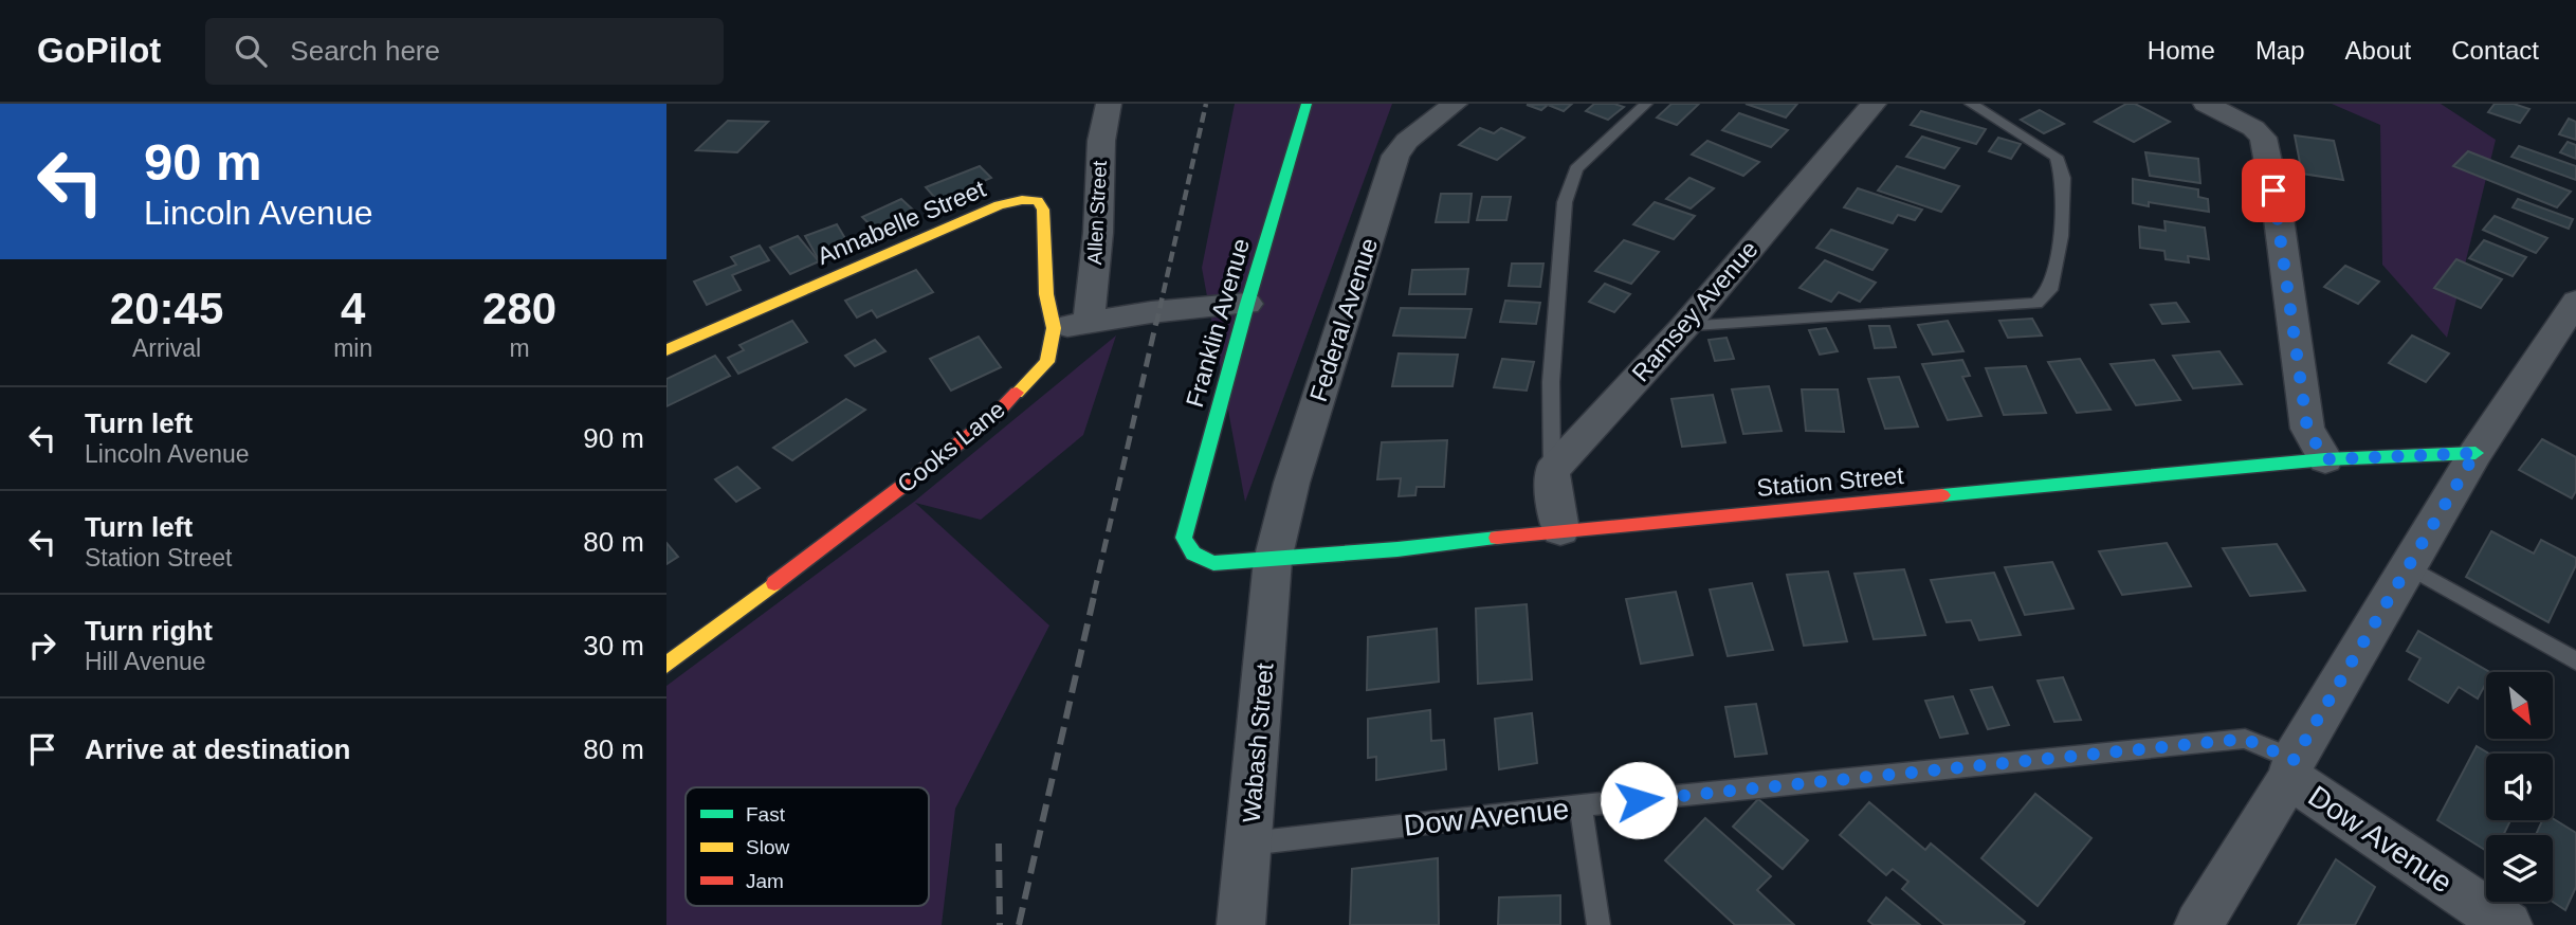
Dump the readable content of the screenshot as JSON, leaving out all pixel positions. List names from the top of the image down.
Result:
{
  "streets": {
    "street": [
      "Allen Street",
      "Annabelle Street",
      "Ramsey Avenue",
      "Federal Avenue",
      "Franklin Avenue",
      "Cooks Lane",
      "Station Street",
      "Wabash Street",
      "Dow Avenue"
    ]
  },
  "crossings": [
    ["Annabelle Street", "Cooks Lane"],
    ["Federal Avenue", "Station Street"],
    ["Federal Avenue", "Wabash Street"],
    ["Franklin Avenue", "Station Street"],
    ["Station Street", "Wabash Street"],
    ["Wabash Street", "Dow Avenue"]
  ],
  "legend": ["Fast", "Slow", "Jam"],
  "north": "bottom right",
  "page": {
    "header": "GoPilot",
    "search": "Search here",
    "nav": [
      "Home",
      "Map",
      "About",
      "Contact"
    ],
    "turn": ["90 m", "Lincoln Avenue"],
    "eta": [
      "20:45",
      "Arrival",
      "4",
      "min",
      "280",
      "m"
    ],
    "list": [
      {
        "name": "Turn left",
        "note": "Lincoln Avenue",
        "value": "90 m"
      },
      {
        "name": "Turn left",
        "note": "Station Street",
        "value": "80 m"
      },
      {
        "name": "Turn right",
        "note": "Hill Avenue",
        "value": "30 m"
      },
      {
        "name": "Arrive at destination",
        "value": "80 m"
      }
    ]
  }
}
